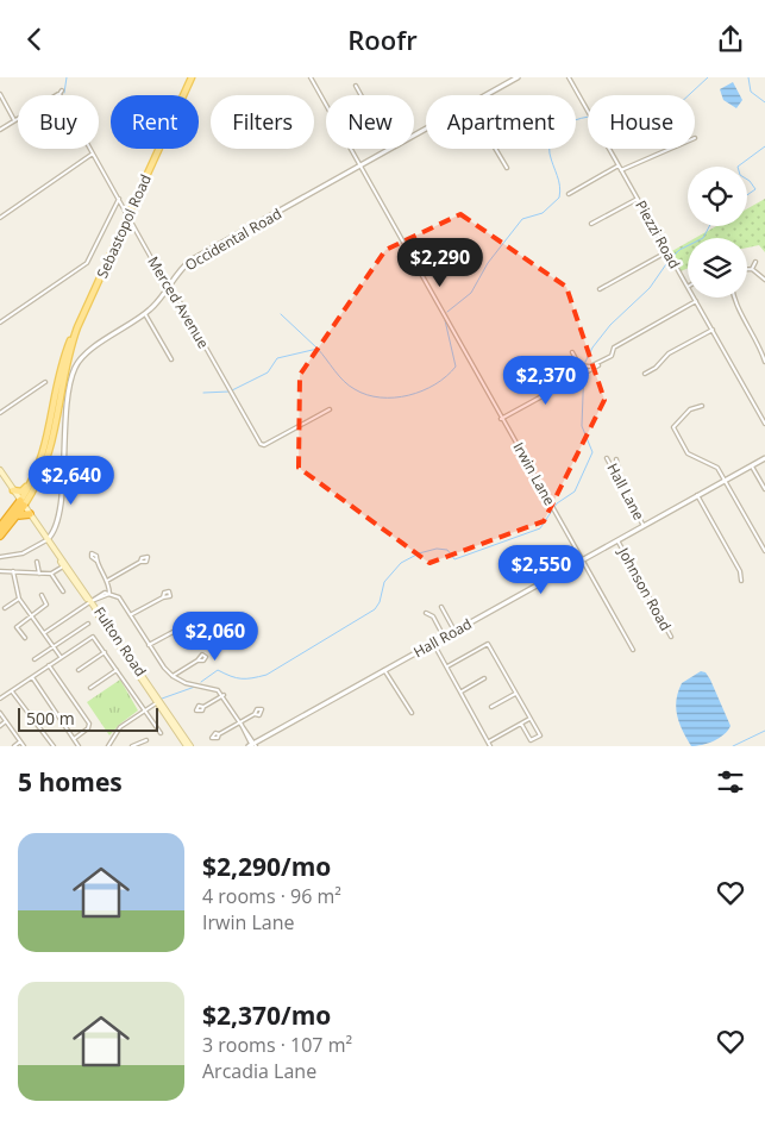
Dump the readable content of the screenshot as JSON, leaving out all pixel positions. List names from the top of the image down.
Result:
{
  "streets": {
    "main road": ["Sebastopol Road", "Fulton Road"],
    "street": [
      "Piezzi Road",
      "Occidental Road",
      "Merced Avenue",
      "Irwin Lane",
      "Hall Lane",
      "Johnson Road",
      "Hall Road"
    ]
  },
  "crossings": [
    ["Sebastopol Road", "Merced Avenue"],
    ["Sebastopol Road", "Fulton Road"],
    ["Occidental Road", "Merced Avenue"],
    ["Occidental Road", "Irwin Lane"],
    ["Occidental Road", "Fulton Road"],
    ["Irwin Lane", "Hall Road"],
    ["Hall Lane", "Hall Road"],
    ["Johnson Road", "Hall Road"]
  ],
  "scale_bar": "500 m",
  "page": {
    "header": "Roofr",
    "chip": [
      "Buy",
      "Rent",
      "Filters",
      "New",
      "Apartment",
      "House"
    ],
    "price": [
      "$2,290",
      "$2,370",
      "$2,640",
      "$2,550",
      "$2,060"
    ],
    "scale": "500 m",
    "heading": "5 homes",
    "list": [
      {
        "name": "$2,290/mo",
        "note": "4 rooms · 96 m² · Irwin Lane"
      },
      {
        "name": "$2,370/mo",
        "note": "3 rooms · 107 m² · Arcadia Lane"
      }
    ]
  }
}
